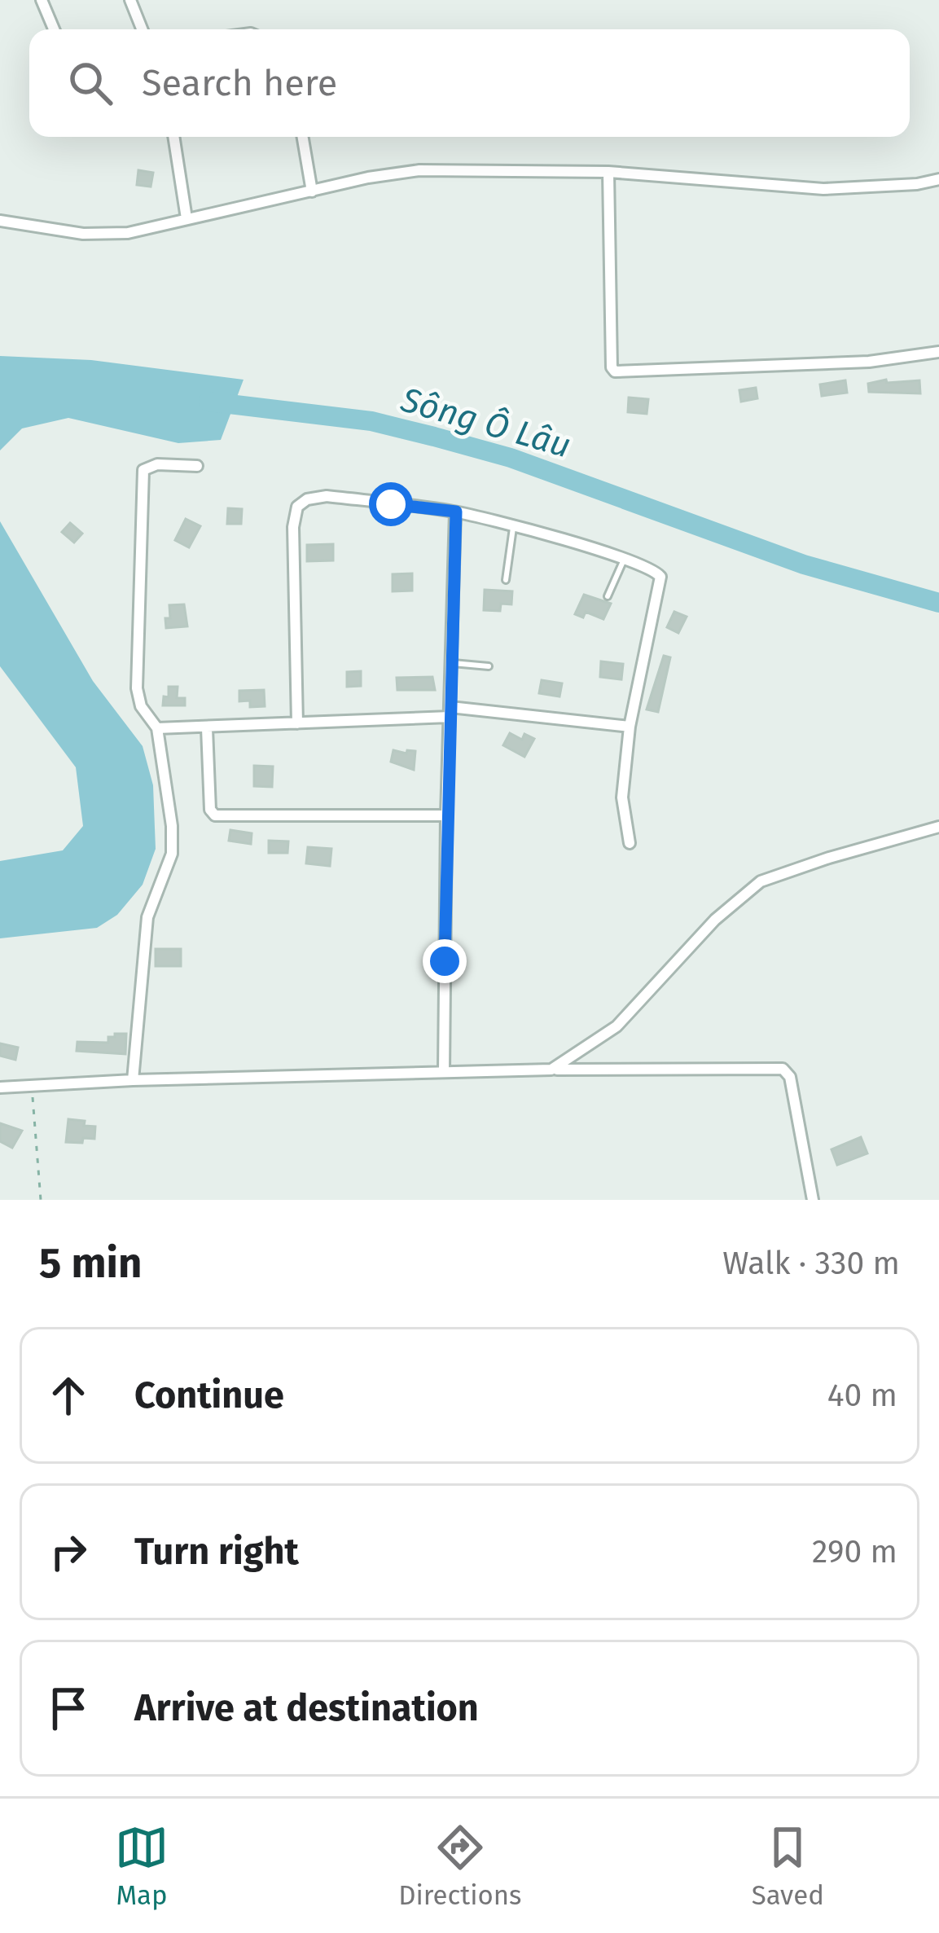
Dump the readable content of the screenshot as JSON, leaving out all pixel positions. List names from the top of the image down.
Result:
{
  "water": ["Sông Ô Lâu"],
  "page": {
    "search": "Search here",
    "heading": ["5 min", "Walk · 330 m"],
    "list": [
      ["Continue", "40 m"],
      ["Turn right", "290 m"],
      "Arrive at destination"
    ],
    "nav": ["Map", "Directions", "Saved"]
  }
}
